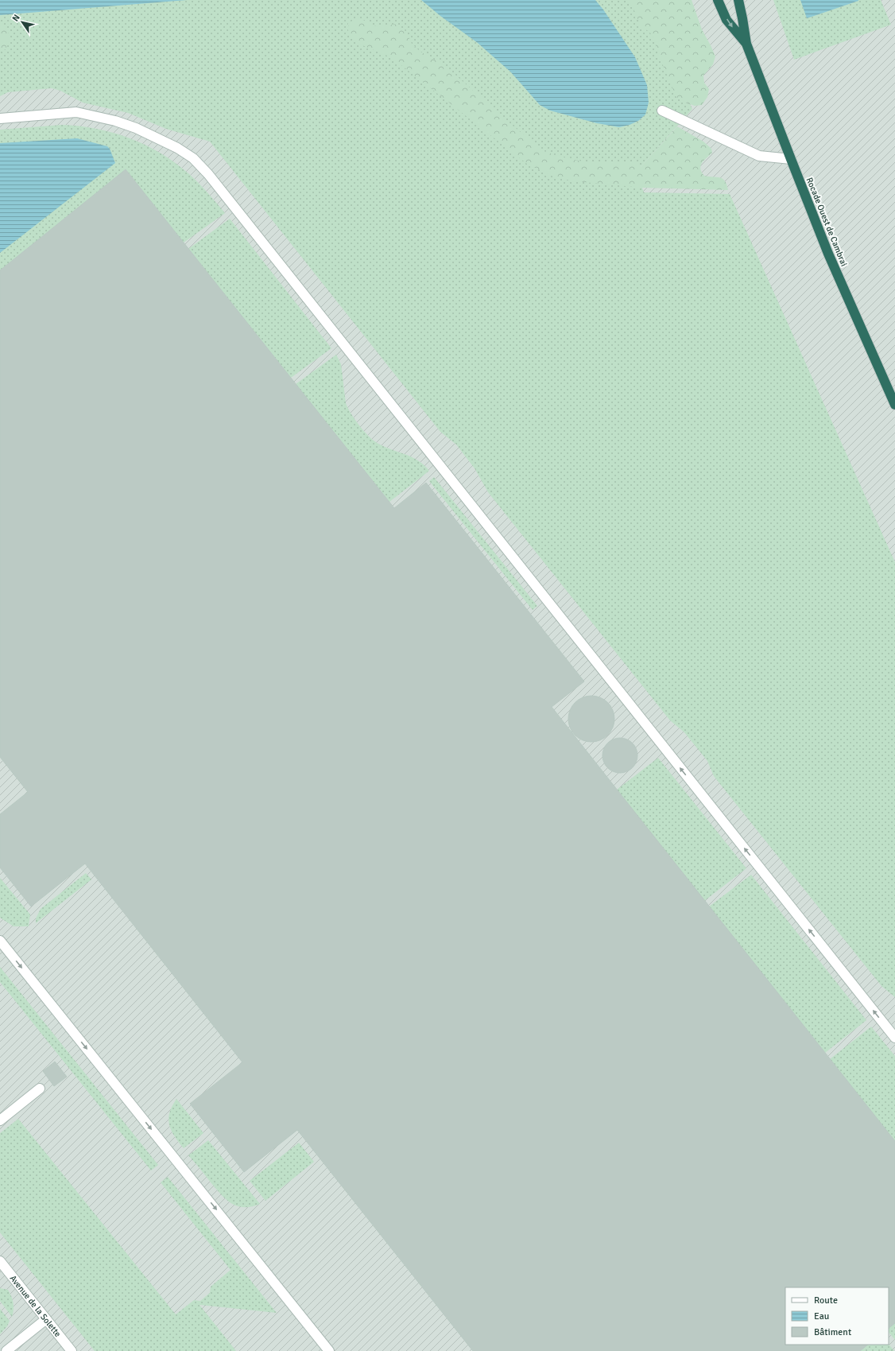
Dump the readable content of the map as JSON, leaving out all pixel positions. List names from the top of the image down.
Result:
{
  "streets": {
    "highway": ["Rocade Ouest de Cambrai"],
    "street": ["Avenue de la Solette"]
  },
  "legend": ["Route", "Eau", "Bâtiment"],
  "north": "top left"
}
